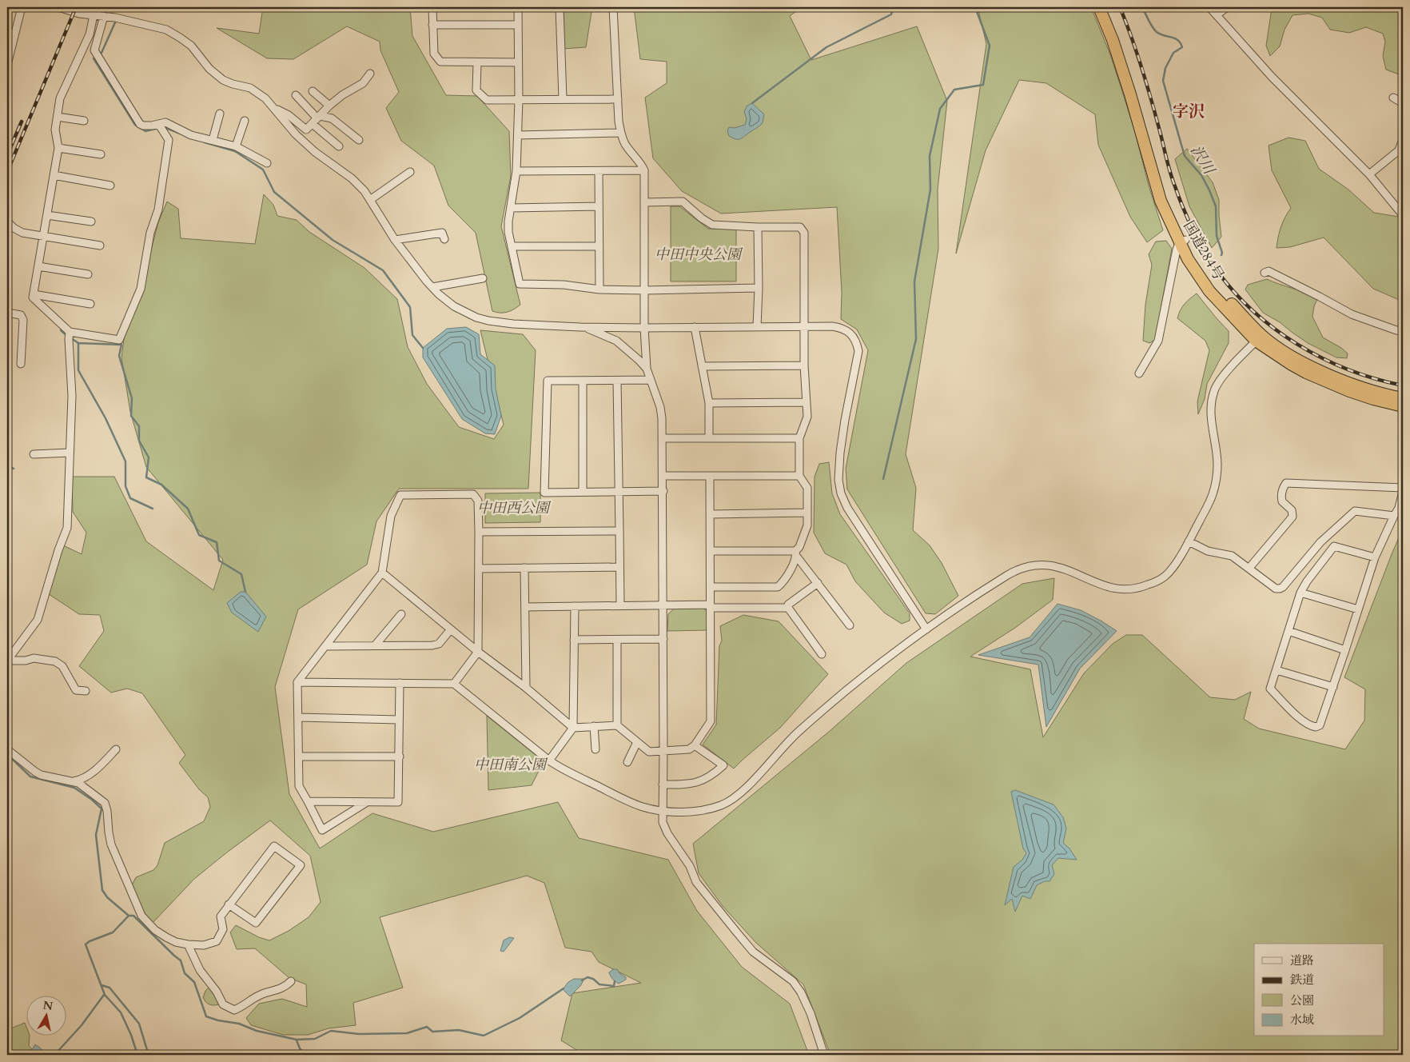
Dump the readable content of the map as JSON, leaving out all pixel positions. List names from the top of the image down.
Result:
{
  "streets": {
    "highway": ["国道284号"]
  },
  "districts": ["字沢"],
  "water": ["沢川"],
  "parks": ["中田中央公園", "中田西公園", "中田南公園"],
  "legend": [
    "道路",
    "鉄道",
    "公園",
    "水域"
  ],
  "north": "top"
}
